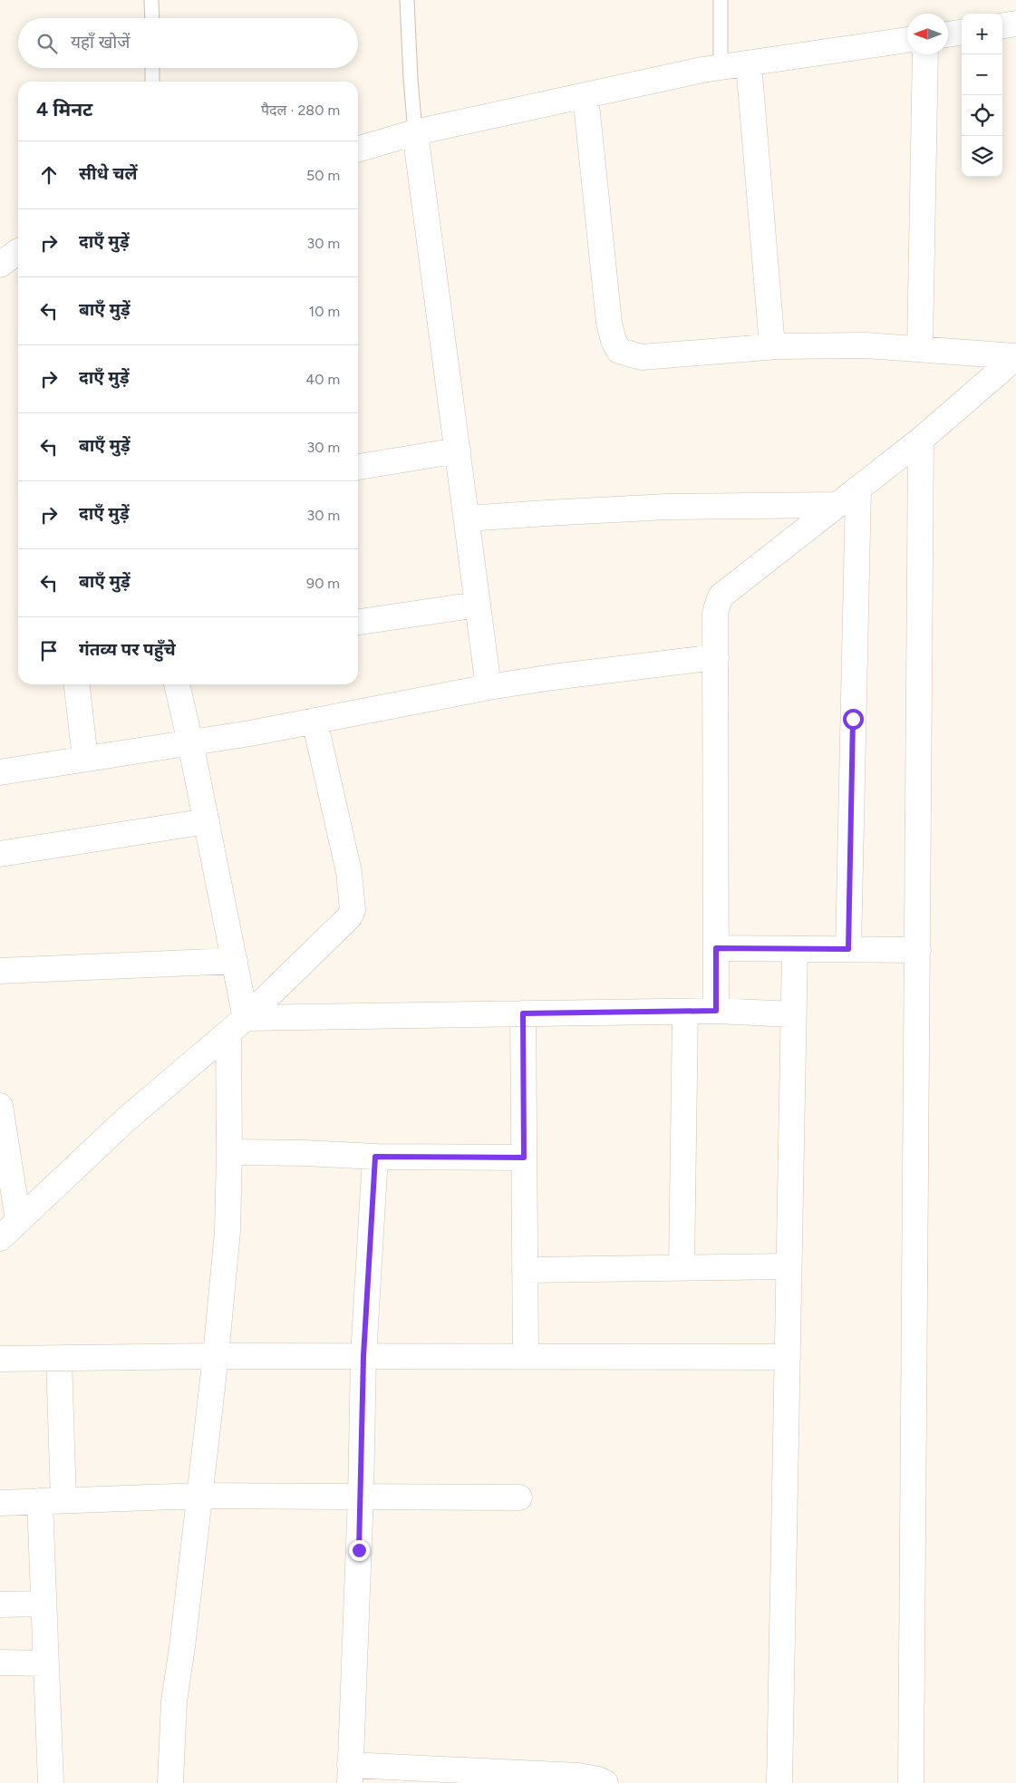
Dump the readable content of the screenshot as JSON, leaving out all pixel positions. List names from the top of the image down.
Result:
{
  "north": "left",
  "page": {
    "map_buttons": ["+", "−"],
    "search": "यहाँ खोजें",
    "heading": ["4 मिनट", "पैदल · 280 m"],
    "list": [
      ["सीधे चलें", "50 m"],
      ["दाएँ मुड़ें", "30 m"],
      ["बाएँ मुड़ें", "10 m"],
      ["दाएँ मुड़ें", "40 m"],
      ["बाएँ मुड़ें", "30 m"],
      ["दाएँ मुड़ें", "30 m"],
      ["बाएँ मुड़ें", "90 m"],
      "गंतव्य पर पहुँचे"
    ]
  }
}
